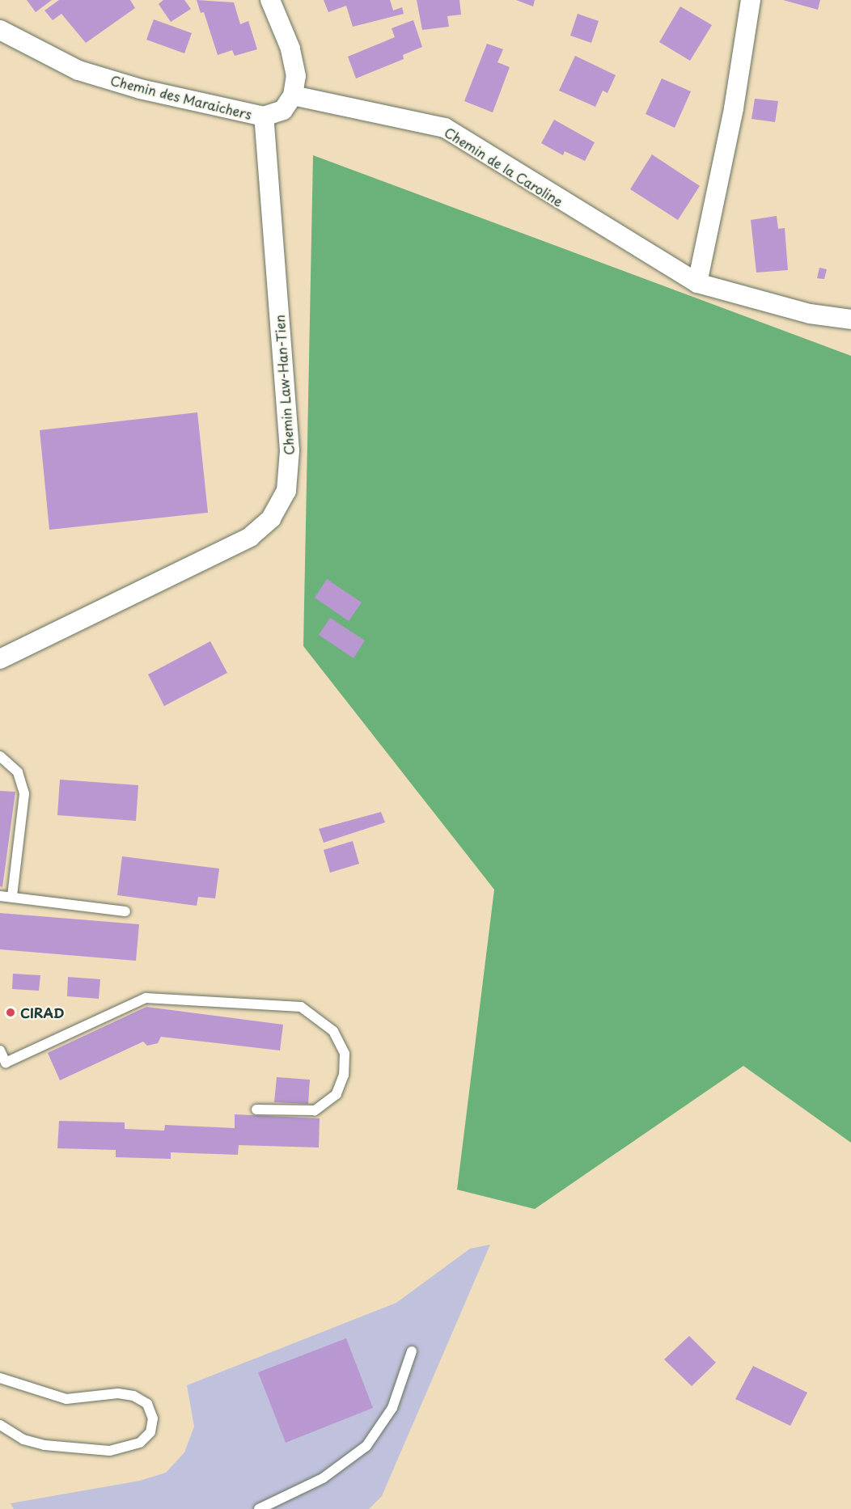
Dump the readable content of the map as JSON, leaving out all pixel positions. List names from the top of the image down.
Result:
{
  "streets": {
    "street": ["Chemin des Maraichers", "Chemin de la Caroline", "Chemin Law-Han-Tien"]
  },
  "crossings": [
    ["Chemin des Maraichers", "Chemin de la Caroline"],
    ["Chemin des Maraichers", "Chemin Law-Han-Tien"]
  ],
  "places": ["CIRAD"]
}
